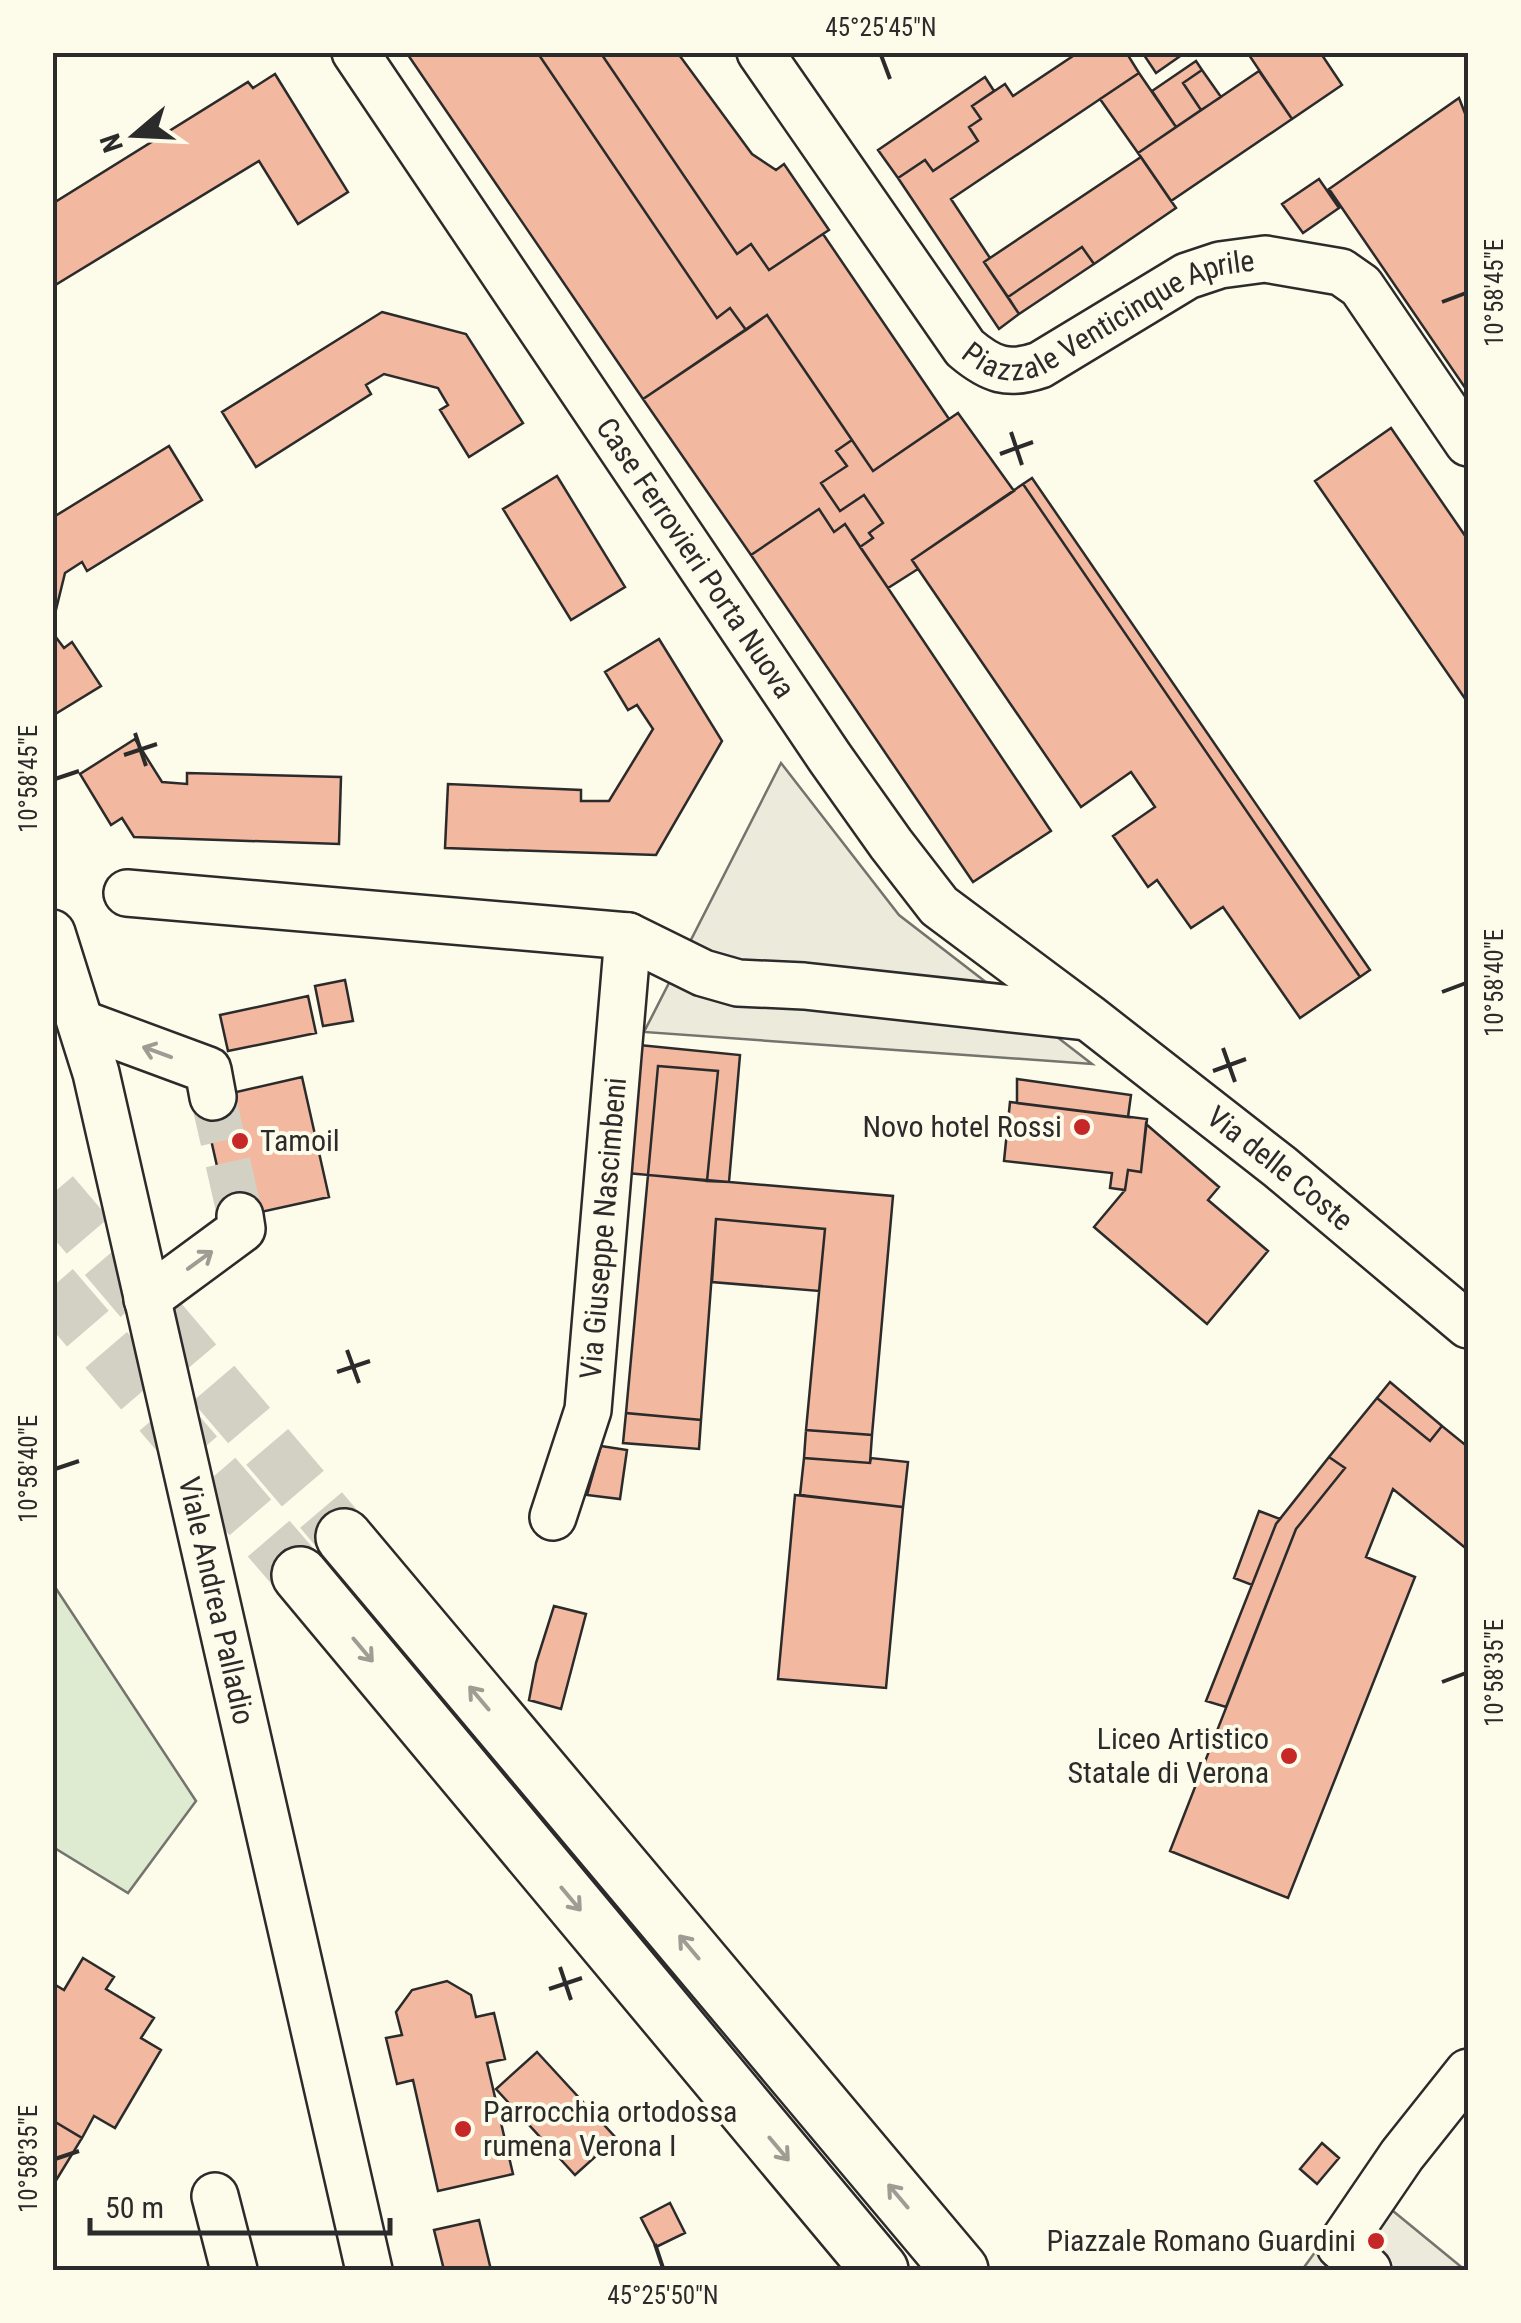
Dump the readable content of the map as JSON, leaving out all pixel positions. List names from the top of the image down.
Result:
{
  "streets": {
    "street": [
      "Piazzale Venticinque Aprile",
      "Case Ferrovieri Porta Nuova",
      "Via delle Coste",
      "Via Giuseppe Nascimbeni",
      "Viale Andrea Palladio"
    ]
  },
  "crossings": [
    ["Case Ferrovieri Porta Nuova", "Via delle Coste"]
  ],
  "places": [
    "Novo hotel Rossi",
    "Tamoil",
    "Liceo Artistico Statale di Verona",
    "Parrocchia ortodossa rumena Verona I",
    "Piazzale Romano Guardini"
  ],
  "scale_bar": "50 m",
  "north": "left",
  "coordinates": [
    "45°25'45\"N",
    "10°58'45\"E",
    "10°58'40\"E",
    "10°58'35\"E",
    "45°25'50\"N"
  ]
}
